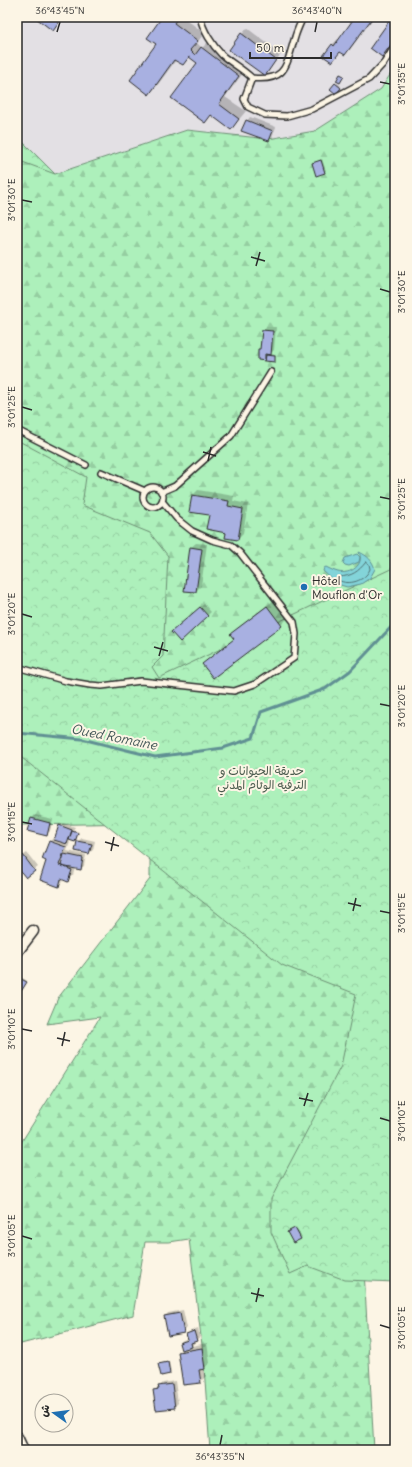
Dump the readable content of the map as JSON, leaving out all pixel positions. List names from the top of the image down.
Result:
{
  "water": ["Oued Romaine"],
  "parks": ["حديقة الحيوانات و الترفيه الوئام المدني"],
  "places": ["Hôtel Mouflon d'Or"],
  "scale_bar": "50 m",
  "north": "left",
  "coordinates": [
    "36°43'45\"N",
    "36°43'40\"N",
    "3°01'35\"E",
    "3°01'30\"E",
    "3°01'25\"E",
    "3°01'20\"E",
    "3°01'15\"E",
    "3°01'10\"E",
    "3°01'05\"E",
    "36°43'35\"N"
  ]
}
